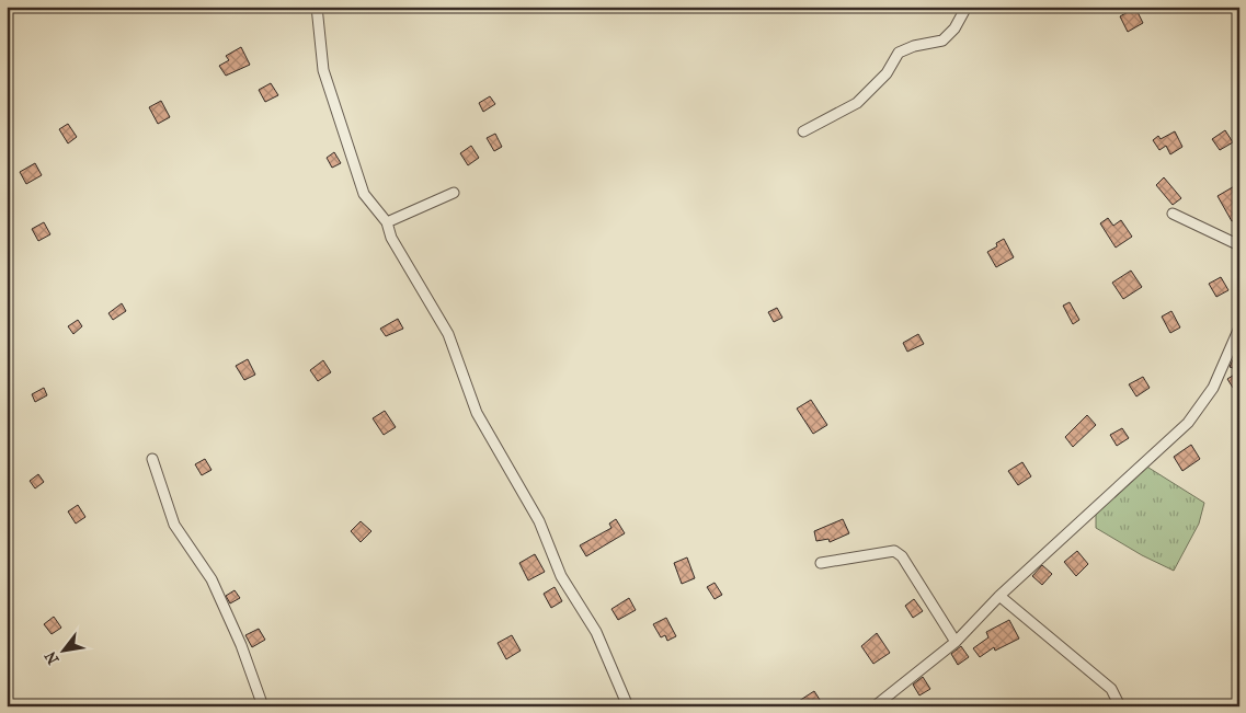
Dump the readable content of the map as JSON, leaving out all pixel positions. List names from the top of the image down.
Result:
{
  "north": "bottom left"
}
